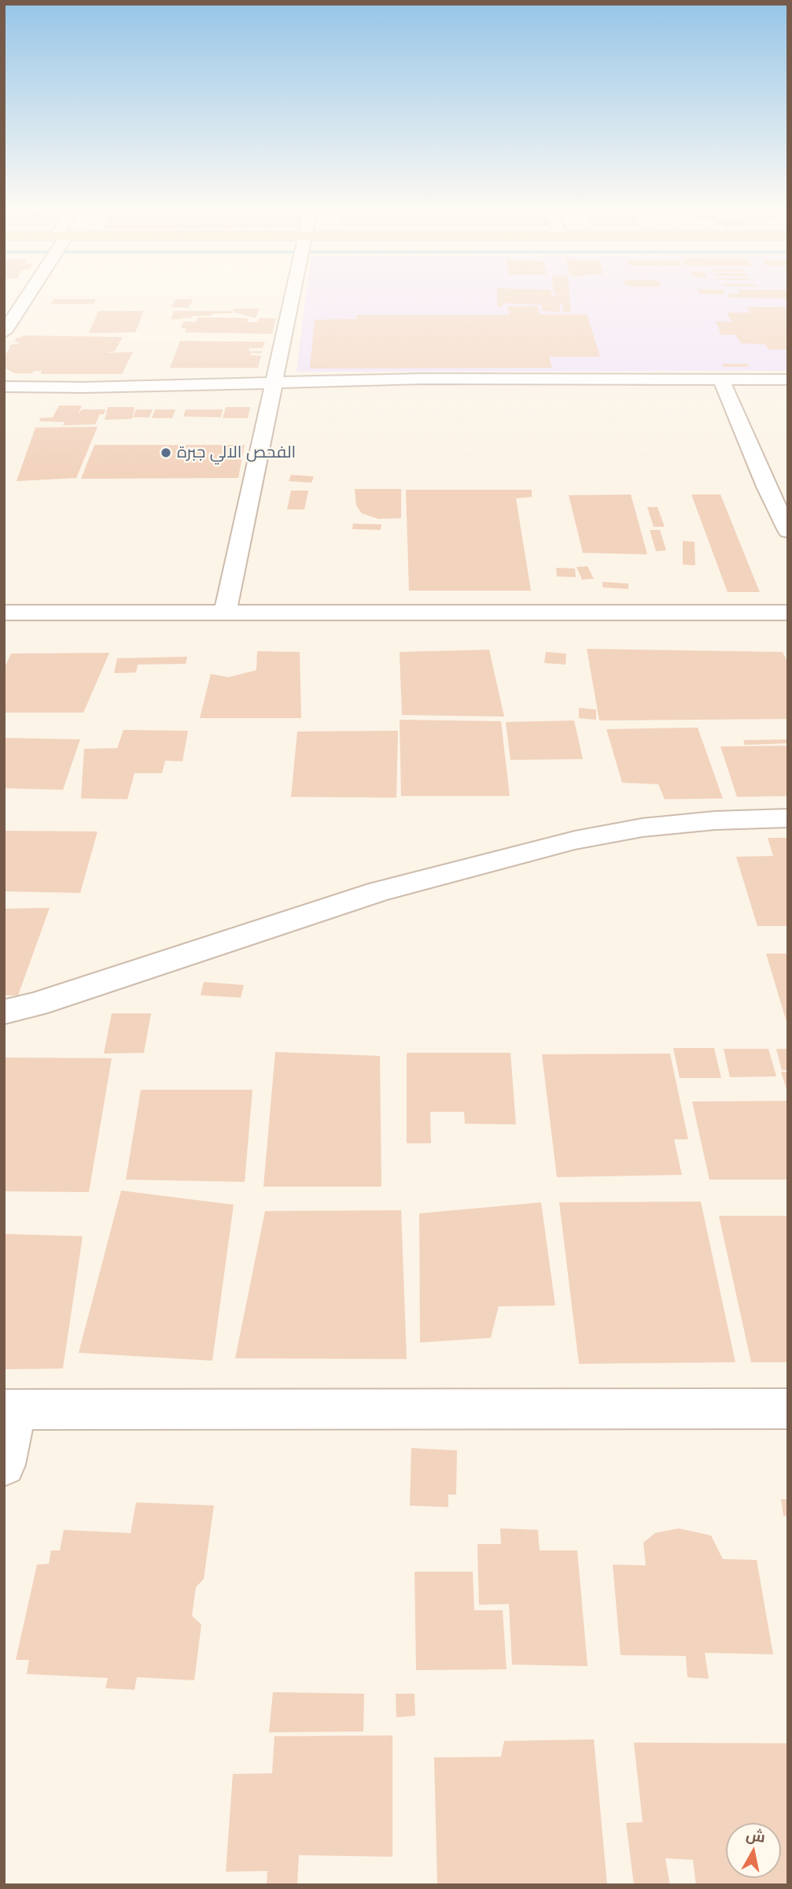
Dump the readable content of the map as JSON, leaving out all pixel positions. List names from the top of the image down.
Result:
{
  "places": ["الفحص الالي جبرة"],
  "north": "top"
}
